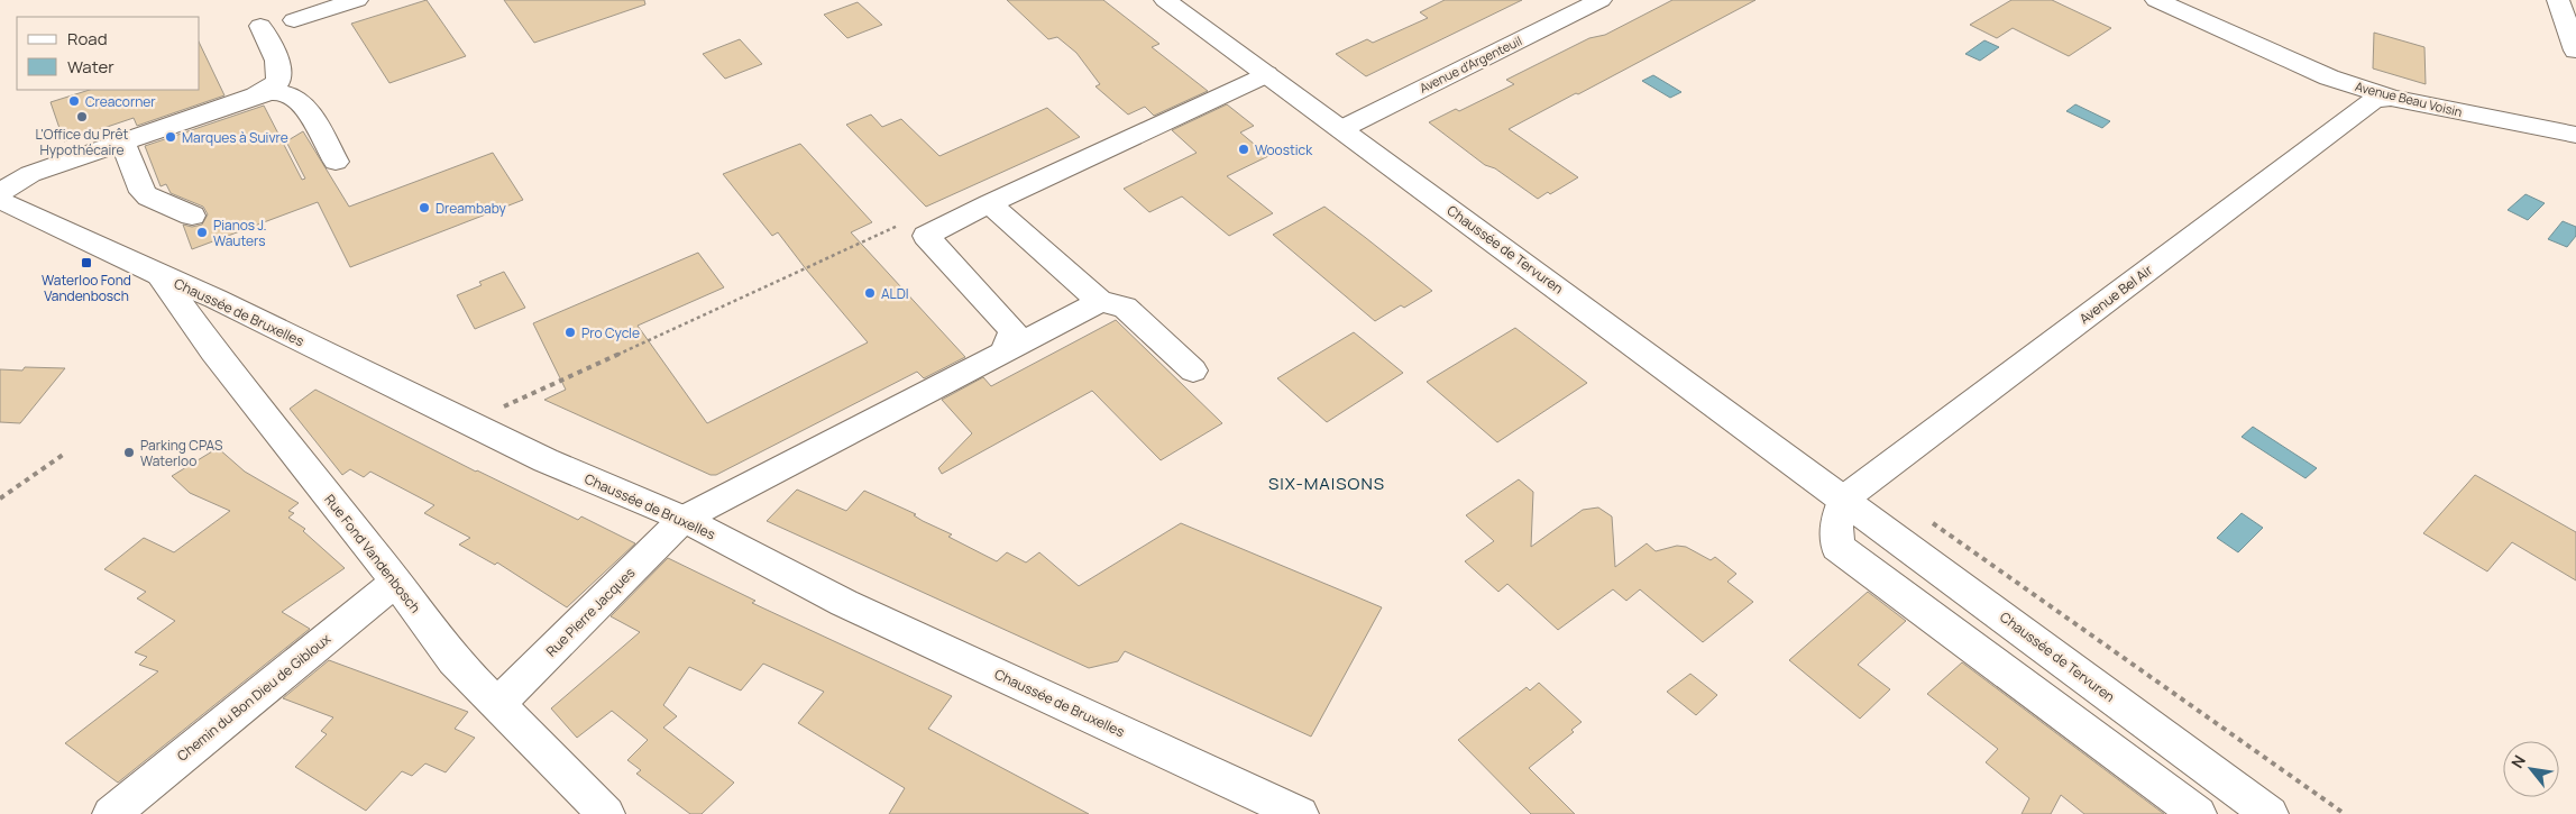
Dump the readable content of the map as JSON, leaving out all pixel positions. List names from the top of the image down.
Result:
{
  "streets": {
    "street": [
      "Avenue d'Argenteuil",
      "Avenue Beau Voisin",
      "Chaussée de Tervuren",
      "Avenue Bel Air",
      "Chaussée de Bruxelles",
      "Rue Fond Vandenbosch",
      "Rue Pierre Jacques",
      "Chemin du Bon Dieu de Gibloux"
    ]
  },
  "crossings": [
    ["Avenue d'Argenteuil", "Chaussée de Tervuren"],
    ["Avenue Beau Voisin", "Avenue Bel Air"],
    ["Chaussée de Tervuren", "Avenue Bel Air"],
    ["Chaussée de Bruxelles", "Rue Fond Vandenbosch"],
    ["Chaussée de Bruxelles", "Rue Pierre Jacques"],
    ["Rue Fond Vandenbosch", "Rue Pierre Jacques"],
    ["Rue Fond Vandenbosch", "Chemin du Bon Dieu de Gibloux"]
  ],
  "districts": ["SIX-MAISONS"],
  "places": {
    "other": [
      "Creacorner",
      "L'Office du Prêt Hypothécaire",
      "Marques à Suivre",
      "Woostick",
      "Dreambaby",
      "Pianos J. Wauters",
      "ALDI",
      "Pro Cycle",
      "Parking CPAS Waterloo"
    ],
    "transit": ["Waterloo Fond Vandenbosch"]
  },
  "legend": ["Road", "Water"],
  "north": "top left"
}
